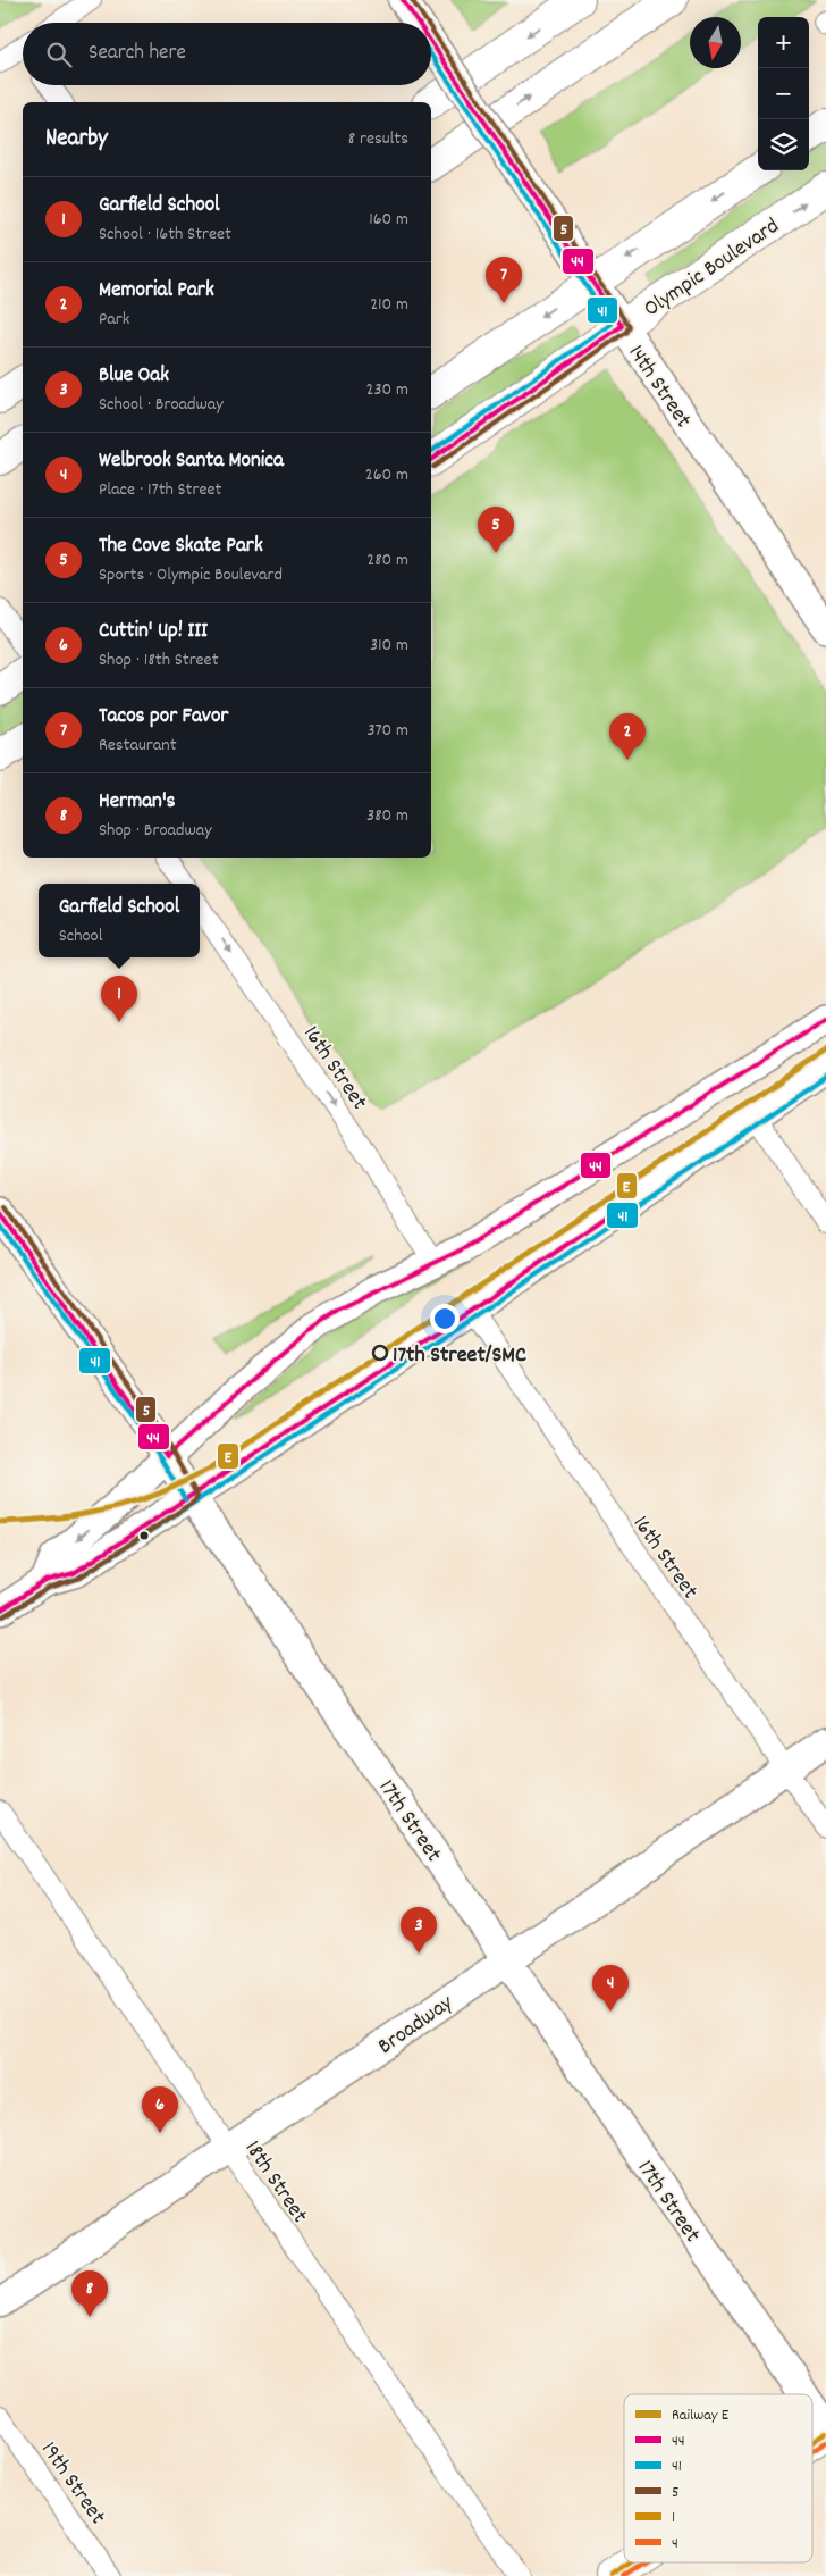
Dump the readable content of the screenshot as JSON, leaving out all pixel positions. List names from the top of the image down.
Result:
{
  "streets": {
    "main road": ["Olympic Boulevard"],
    "street": [
      "14th Street",
      "16th Street",
      "17th Street",
      "Broadway",
      "18th Street",
      "19th Street"
    ]
  },
  "crossings": [
    ["Olympic Boulevard", "14th Street"],
    ["16th Street", "Broadway"],
    ["17th Street", "Broadway"],
    ["Broadway", "18th Street"]
  ],
  "one_way": ["16th Street"],
  "places": ["17th Street/SMC"],
  "lines": [
    "transit line 44",
    "transit line 5",
    "transit line 41",
    "rail line E",
    "transit line 1",
    "transit line 4"
  ],
  "legend": [
    "Railway E",
    "44",
    "41",
    "5",
    "1",
    "4"
  ],
  "north": "bottom",
  "page": {
    "map_buttons": ["+", "−"],
    "search": "Search here",
    "heading": ["Nearby", "8 results"],
    "list": [
      {
        "mark": "1",
        "name": "Garfield School",
        "note": "School · 16th Street",
        "value": "160 m"
      },
      {
        "mark": "2",
        "name": "Memorial Park",
        "note": "Park",
        "value": "210 m"
      },
      {
        "mark": "3",
        "name": "Blue Oak",
        "note": "School · Broadway",
        "value": "230 m"
      },
      {
        "mark": "4",
        "name": "Welbrook Santa Monica",
        "note": "Place · 17th Street",
        "value": "260 m"
      },
      {
        "mark": "5",
        "name": "The Cove Skate Park",
        "note": "Sports · Olympic Boulevard",
        "value": "280 m"
      },
      {
        "mark": "6",
        "name": "Cuttin' Up! III",
        "note": "Shop · 18th Street",
        "value": "310 m"
      },
      {
        "mark": "7",
        "name": "Tacos por Favor",
        "note": "Restaurant",
        "value": "370 m"
      },
      {
        "mark": "8",
        "name": "Herman's",
        "note": "Shop · Broadway",
        "value": "380 m"
      }
    ],
    "pins": [
      "7",
      "5",
      "2",
      "1",
      "3",
      "4",
      "6",
      "8"
    ],
    "popup": ["Garfield School", "School"]
  }
}
